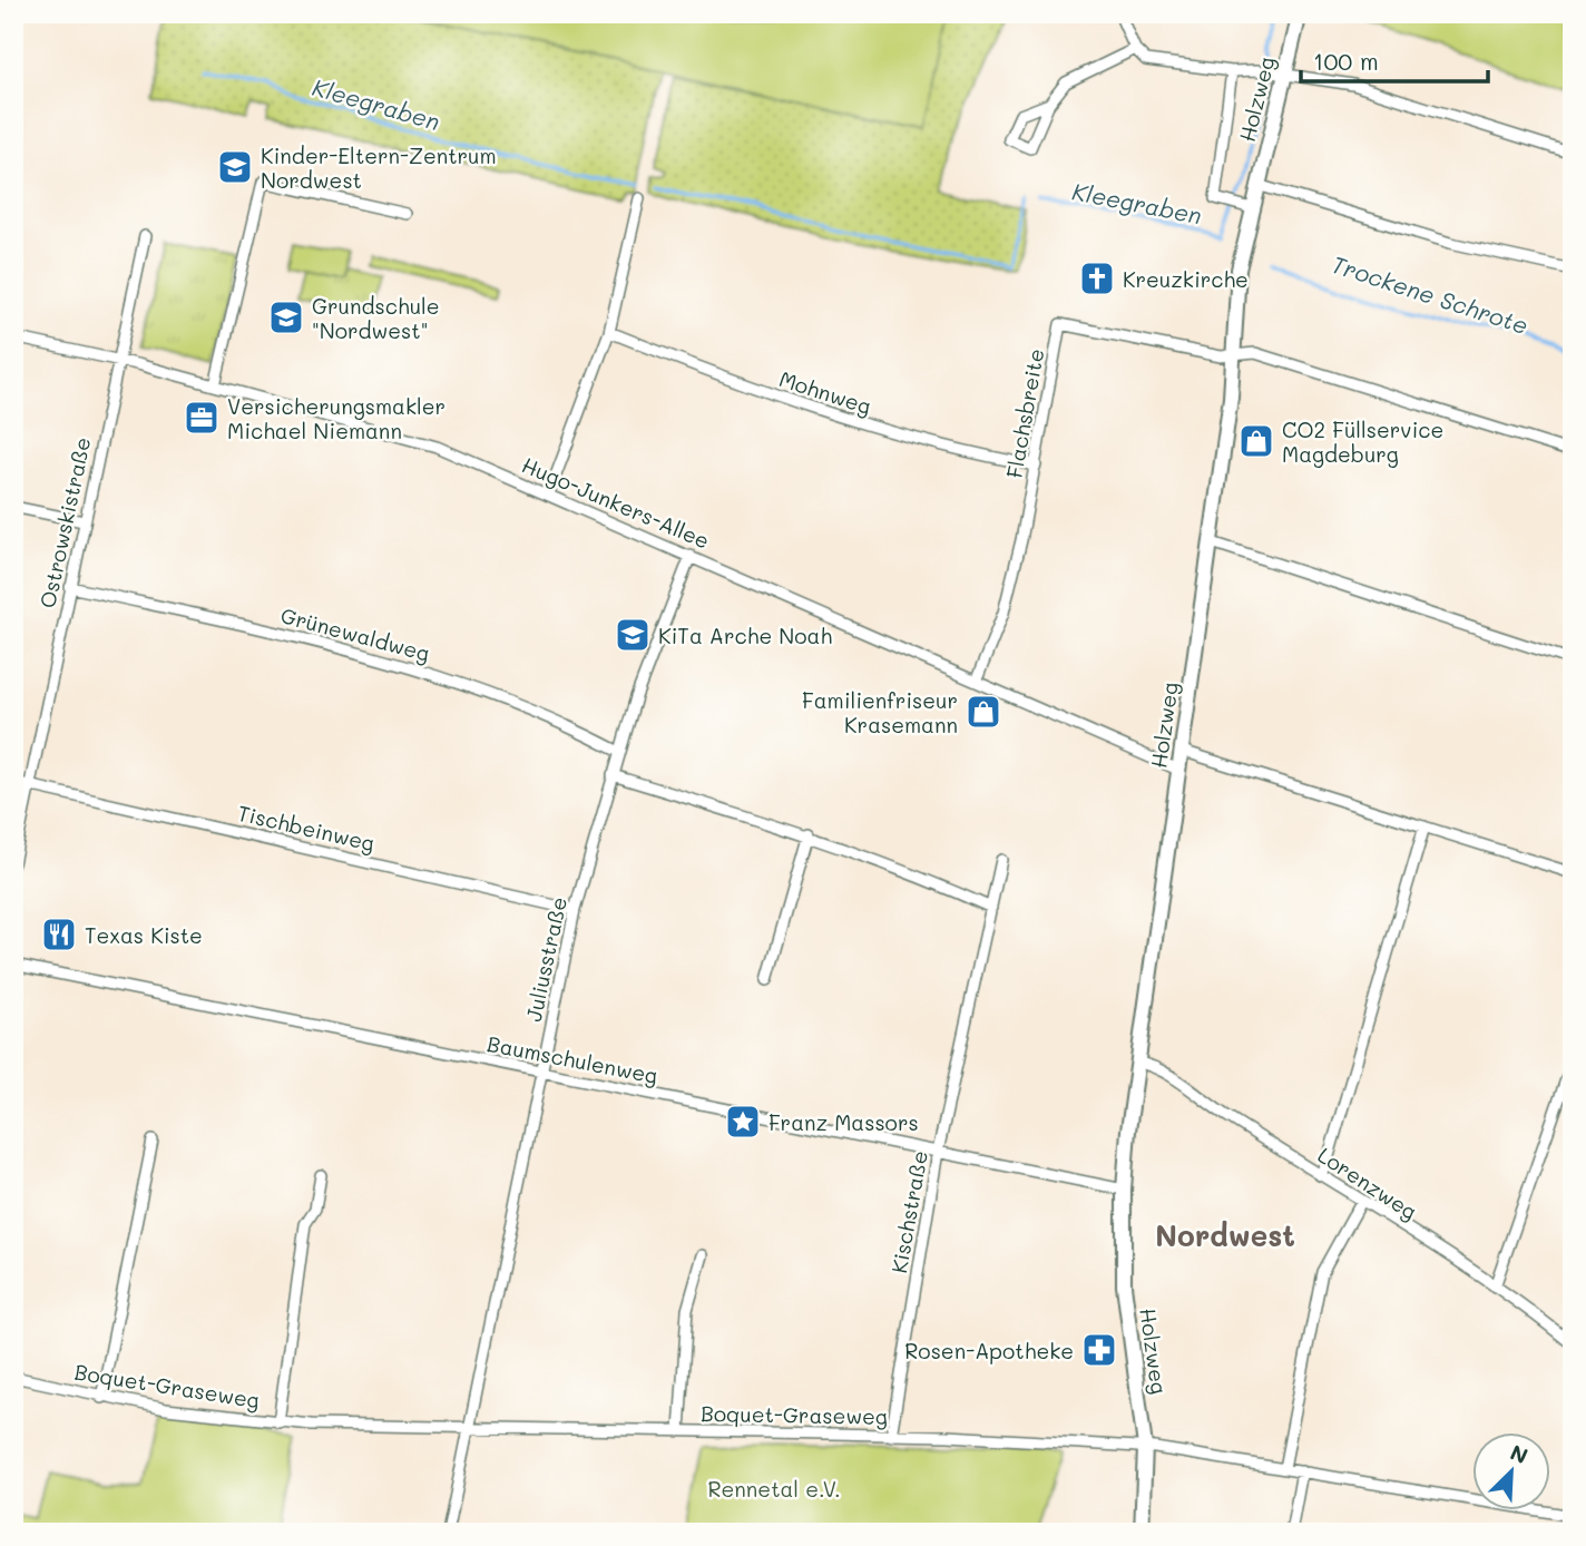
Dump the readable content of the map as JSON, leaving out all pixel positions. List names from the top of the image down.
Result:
{
  "streets": {
    "street": [
      "Holzweg",
      "Mohnweg",
      "Flachsbreite",
      "Hugo-Junkers-Allee",
      "Ostrowskistraße",
      "Grünewaldweg",
      "Tischbeinweg",
      "Juliusstraße",
      "Baumschulenweg",
      "Lorenzweg",
      "Kischstraße",
      "Boquet-Graseweg"
    ]
  },
  "crossings": [
    ["Holzweg", "Flachsbreite"],
    ["Holzweg", "Hugo-Junkers-Allee"],
    ["Holzweg", "Baumschulenweg"],
    ["Holzweg", "Lorenzweg"],
    ["Holzweg", "Boquet-Graseweg"],
    ["Mohnweg", "Flachsbreite"],
    ["Flachsbreite", "Hugo-Junkers-Allee"],
    ["Hugo-Junkers-Allee", "Ostrowskistraße"],
    ["Hugo-Junkers-Allee", "Juliusstraße"],
    ["Ostrowskistraße", "Grünewaldweg"],
    ["Ostrowskistraße", "Tischbeinweg"],
    ["Grünewaldweg", "Juliusstraße"],
    ["Tischbeinweg", "Juliusstraße"],
    ["Juliusstraße", "Baumschulenweg"],
    ["Juliusstraße", "Boquet-Graseweg"],
    ["Baumschulenweg", "Kischstraße"],
    ["Kischstraße", "Boquet-Graseweg"]
  ],
  "districts": ["Nordwest"],
  "water": ["Kleegraben", "Trockene Schrote"],
  "parks": ["Rennetal e.V."],
  "places": {
    "school or university": ["Kinder-Eltern-Zentrum Nordwest", "Grundschule \"Nordwest\"", "KiTa Arche Noah"],
    "church": ["Kreuzkirche"],
    "office": ["Versicherungsmakler Michael Niemann"],
    "shop": ["CO2 Füllservice Magdeburg", "Familienfriseur Krasemann"],
    "restaurant": ["Texas Kiste"],
    "place": ["Franz Massors"],
    "pharmacy": ["Rosen-Apotheke"]
  },
  "scale_bar": "100 m",
  "north": "top right"
}
